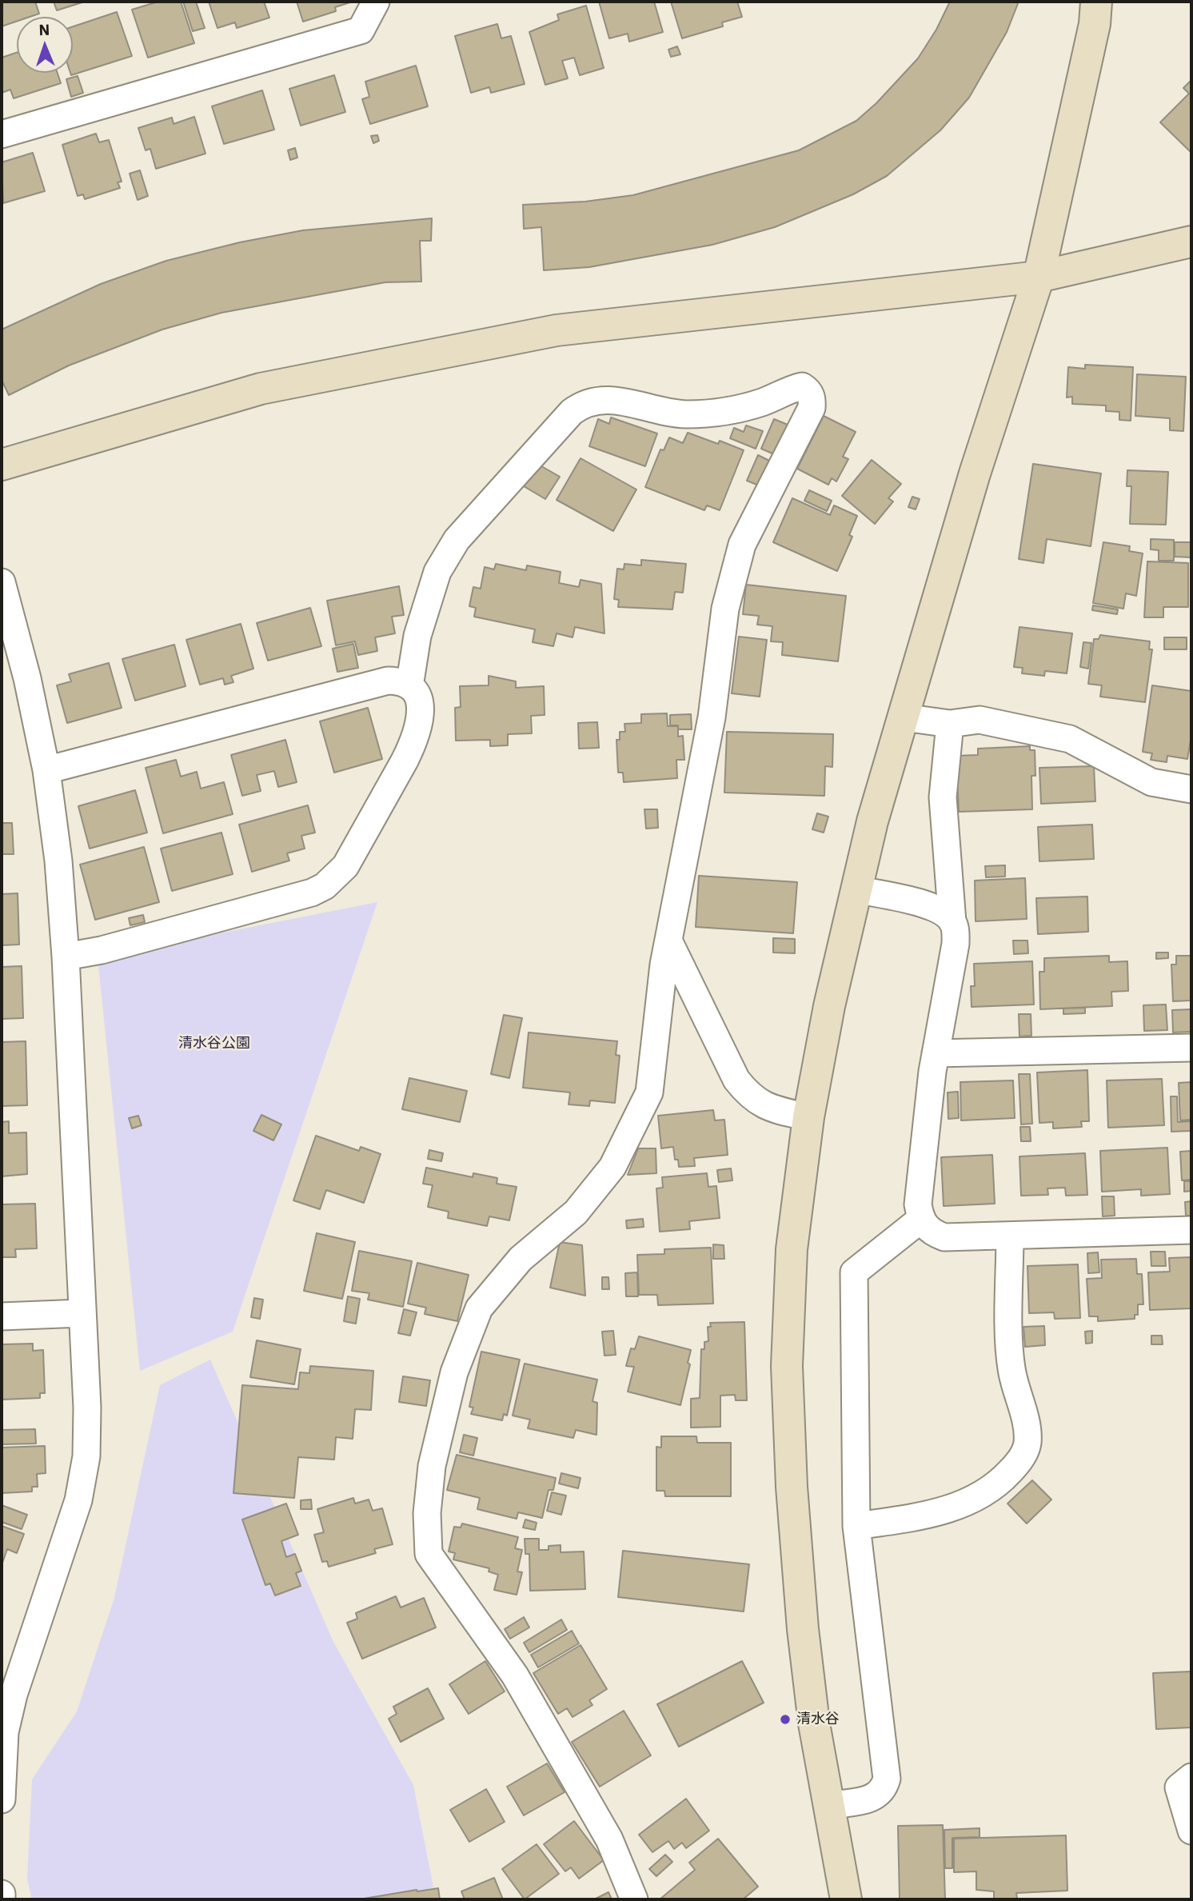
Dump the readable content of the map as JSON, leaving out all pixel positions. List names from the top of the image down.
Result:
{
  "parks": ["清水谷公園"],
  "places": ["清水谷"],
  "north": "top"
}
